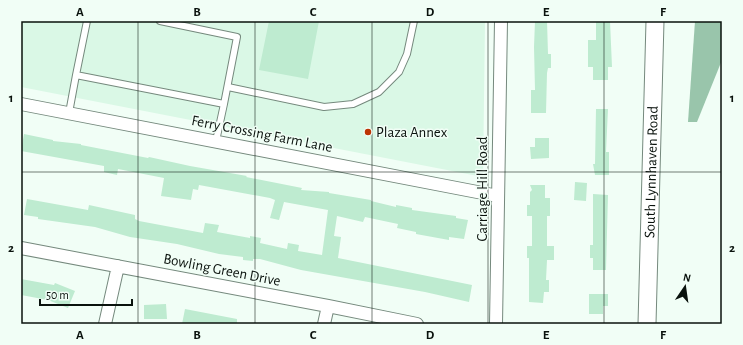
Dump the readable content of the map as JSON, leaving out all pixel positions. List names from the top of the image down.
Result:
{
  "streets": {
    "street": [
      "Ferry Crossing Farm Lane",
      "South Lynnhaven Road",
      "Carriage Hill Road",
      "Bowling Green Drive"
    ]
  },
  "crossings": [
    ["Ferry Crossing Farm Lane", "Carriage Hill Road"]
  ],
  "places": ["Plaza Annex"],
  "scale_bar": "50 m",
  "north": "top",
  "grid": {
    "columns": [
      "A",
      "B",
      "C",
      "D",
      "E",
      "F"
    ],
    "rows": ["1", "2"]
  }
}
